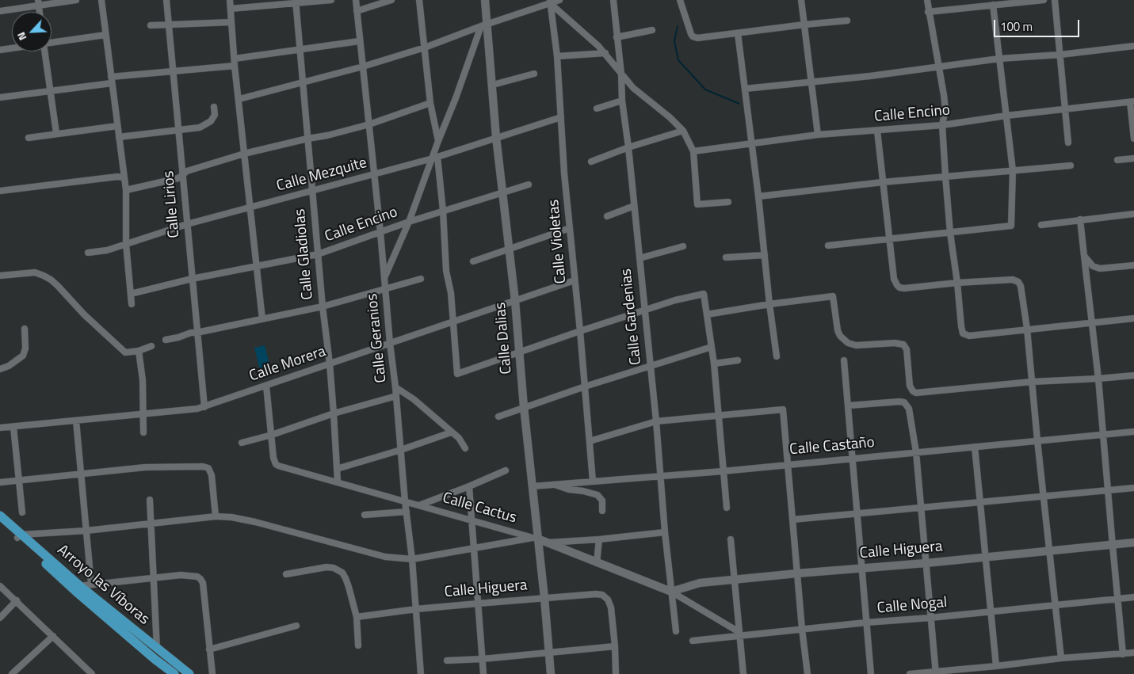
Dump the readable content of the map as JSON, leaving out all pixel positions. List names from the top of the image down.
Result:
{
  "streets": {
    "main road": ["Arroyo las Víboras"],
    "street": [
      "Calle Encino",
      "Calle Mezquite",
      "Calle Lirios",
      "Calle Violetas",
      "Calle Gladiolas",
      "Calle Gardenias",
      "Calle Geranios",
      "Calle Dalias",
      "Calle Morera",
      "Calle Castaño",
      "Calle Cactus",
      "Calle Higuera",
      "Calle Nogal"
    ]
  },
  "crossings": [
    ["Calle Encino", "Calle Lirios"],
    ["Calle Encino", "Calle Gladiolas"],
    ["Calle Encino", "Calle Geranios"],
    ["Calle Encino", "Calle Dalias"],
    ["Calle Mezquite", "Calle Lirios"],
    ["Calle Mezquite", "Calle Violetas"],
    ["Calle Mezquite", "Calle Gladiolas"],
    ["Calle Mezquite", "Calle Geranios"],
    ["Calle Mezquite", "Calle Dalias"],
    ["Calle Lirios", "Calle Morera"],
    ["Calle Violetas", "Calle Morera"],
    ["Calle Violetas", "Calle Castaño"],
    ["Calle Gladiolas", "Calle Morera"],
    ["Calle Gladiolas", "Calle Cactus"],
    ["Calle Gardenias", "Calle Castaño"],
    ["Calle Gardenias", "Calle Cactus"],
    ["Calle Gardenias", "Calle Higuera"],
    ["Calle Geranios", "Calle Morera"],
    ["Calle Geranios", "Calle Cactus"],
    ["Calle Geranios", "Calle Higuera"],
    ["Calle Dalias", "Calle Morera"],
    ["Calle Dalias", "Calle Castaño"],
    ["Calle Dalias", "Calle Cactus"],
    ["Calle Dalias", "Calle Higuera"],
    ["Calle Cactus", "Calle Higuera"]
  ],
  "scale_bar": "100 m",
  "north": "bottom left"
}
